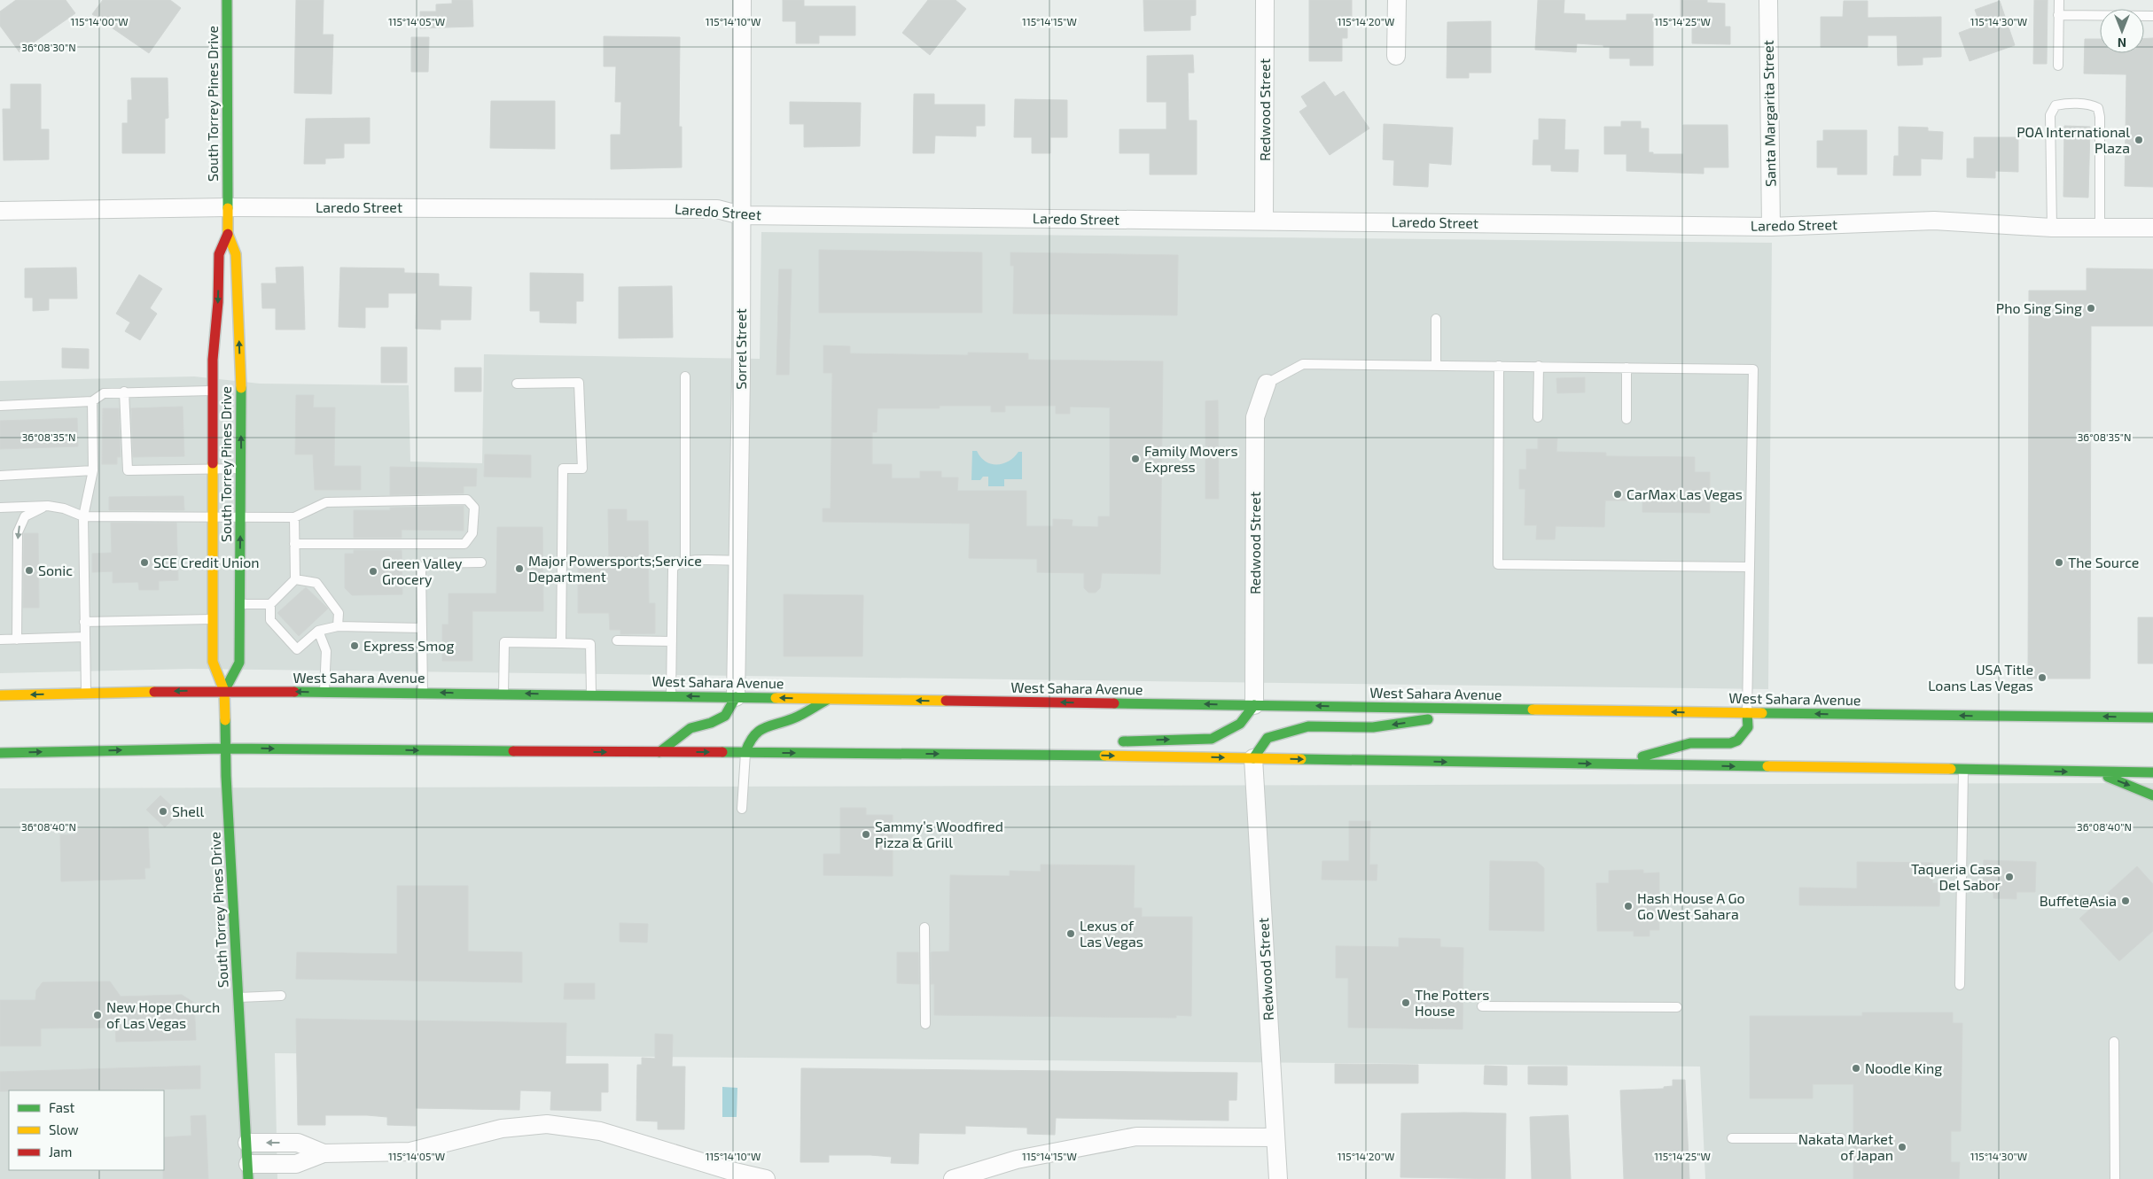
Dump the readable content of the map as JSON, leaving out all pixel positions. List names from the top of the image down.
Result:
{
  "streets": {
    "main road": ["South Torrey Pines Drive", "West Sahara Avenue"],
    "street": [
      "Redwood Street",
      "Santa Margarita Street",
      "Laredo Street",
      "Sorrel Street"
    ]
  },
  "crossings": [
    ["South Torrey Pines Drive", "Laredo Street"],
    ["South Torrey Pines Drive", "West Sahara Avenue"],
    ["Redwood Street", "Laredo Street"],
    ["Redwood Street", "West Sahara Avenue"],
    ["Santa Margarita Street", "Laredo Street"],
    ["Laredo Street", "Sorrel Street"],
    ["Sorrel Street", "West Sahara Avenue"]
  ],
  "places": [
    "POA International Plaza",
    "Pho Sing Sing",
    "Family Movers Express",
    "CarMax Las Vegas",
    "SCE Credit Union",
    "The Source",
    "Major Powersports;Service Department",
    "Sonic",
    "Green Valley Grocery",
    "Express Smog",
    "USA Title Loans Las Vegas",
    "Shell",
    "Sammy’s Woodfired Pizza & Grill",
    "Taqueria Casa Del Sabor",
    "Buffet@Asia",
    "Hash House A Go Go West Sahara",
    "Lexus of Las Vegas",
    "The Potters House",
    "New Hope Church of Las Vegas",
    "Noodle King",
    "Nakata Market of Japan"
  ],
  "legend": ["Fast", "Slow", "Jam"],
  "north": "bottom",
  "coordinates": [
    "115°14'00\"W",
    "115°14'05\"W",
    "115°14'10\"W",
    "115°14'15\"W",
    "115°14'20\"W",
    "115°14'25\"W",
    "115°14'30\"W",
    "36°08'30\"N",
    "36°08'35\"N",
    "36°08'40\"N"
  ]
}
